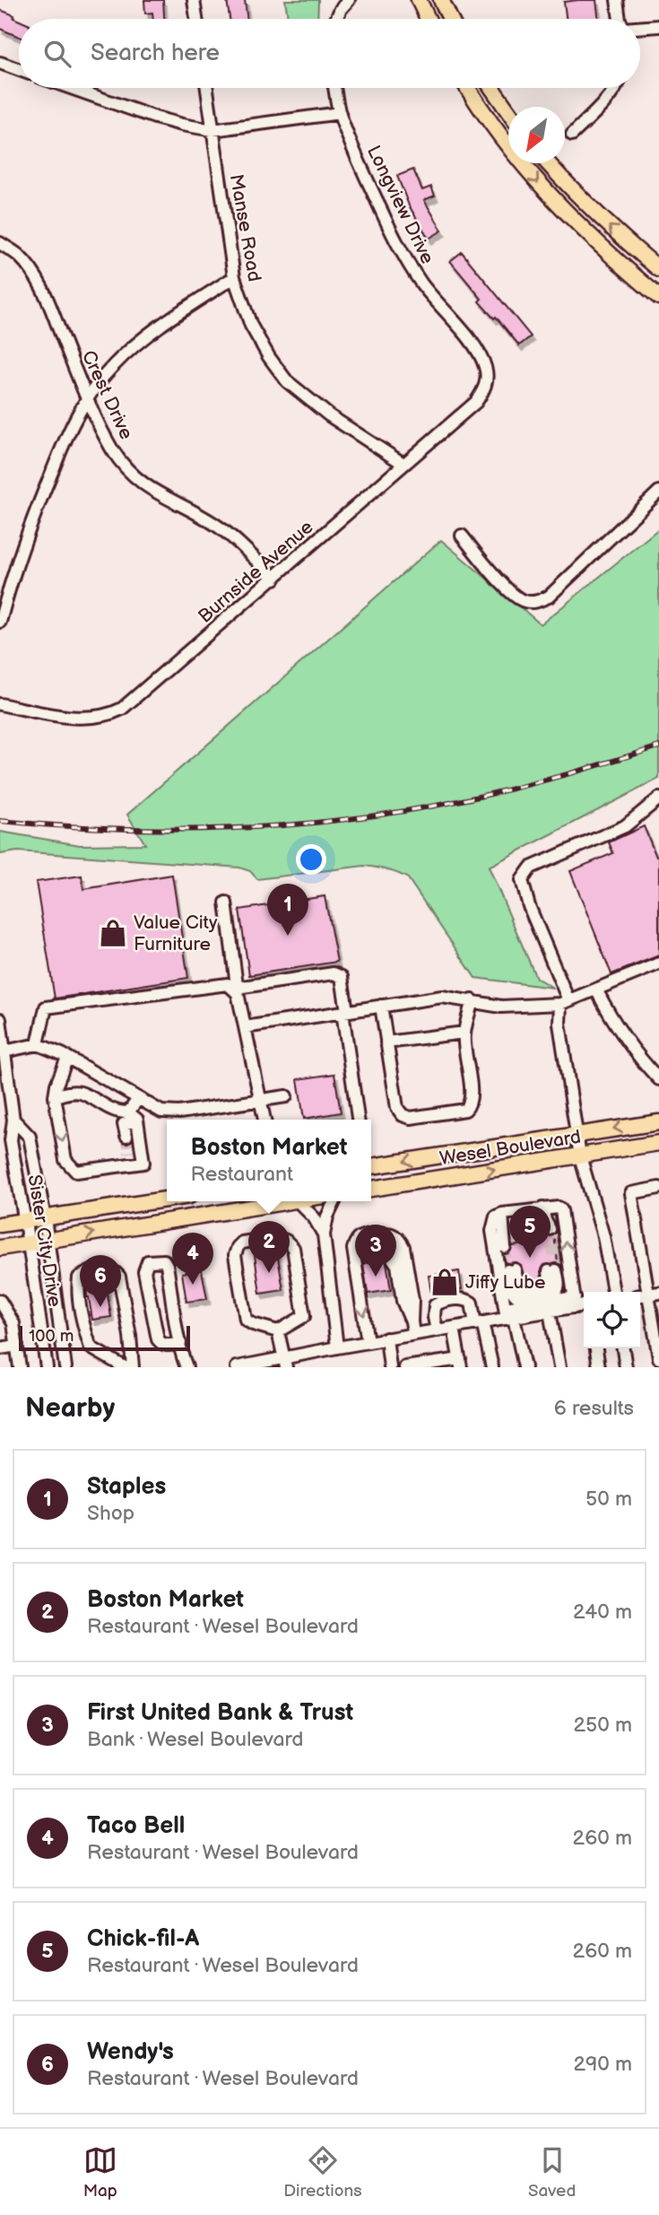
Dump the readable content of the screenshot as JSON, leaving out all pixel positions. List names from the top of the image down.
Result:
{
  "streets": {
    "main road": ["Wesel Boulevard"],
    "street": [
      "Longview Drive",
      "Manse Road",
      "Crest Drive",
      "Burnside Avenue",
      "Sister City Drive"
    ]
  },
  "crossings": [
    ["Longview Drive", "Burnside Avenue"],
    ["Manse Road", "Burnside Avenue"],
    ["Crest Drive", "Burnside Avenue"]
  ],
  "places": {
    "shop": ["Value City Furniture", "Jiffy Lube"]
  },
  "scale_bar": "100 m",
  "north": "bottom left",
  "page": {
    "search": "Search here",
    "pins": [
      "1",
      "5",
      "2",
      "3",
      "4",
      "6"
    ],
    "popup": ["Boston Market", "Restaurant"],
    "scale": "100 m",
    "heading": ["Nearby", "6 results"],
    "list": [
      {
        "mark": "1",
        "name": "Staples",
        "note": "Shop",
        "value": "50 m"
      },
      {
        "mark": "2",
        "name": "Boston Market",
        "note": "Restaurant · Wesel Boulevard",
        "value": "240 m"
      },
      {
        "mark": "3",
        "name": "First United Bank & Trust",
        "note": "Bank · Wesel Boulevard",
        "value": "250 m"
      },
      {
        "mark": "4",
        "name": "Taco Bell",
        "note": "Restaurant · Wesel Boulevard",
        "value": "260 m"
      },
      {
        "mark": "5",
        "name": "Chick-fil-A",
        "note": "Restaurant · Wesel Boulevard",
        "value": "260 m"
      },
      {
        "mark": "6",
        "name": "Wendy's",
        "note": "Restaurant · Wesel Boulevard",
        "value": "290 m"
      }
    ],
    "nav": ["Map", "Directions", "Saved"]
  }
}
